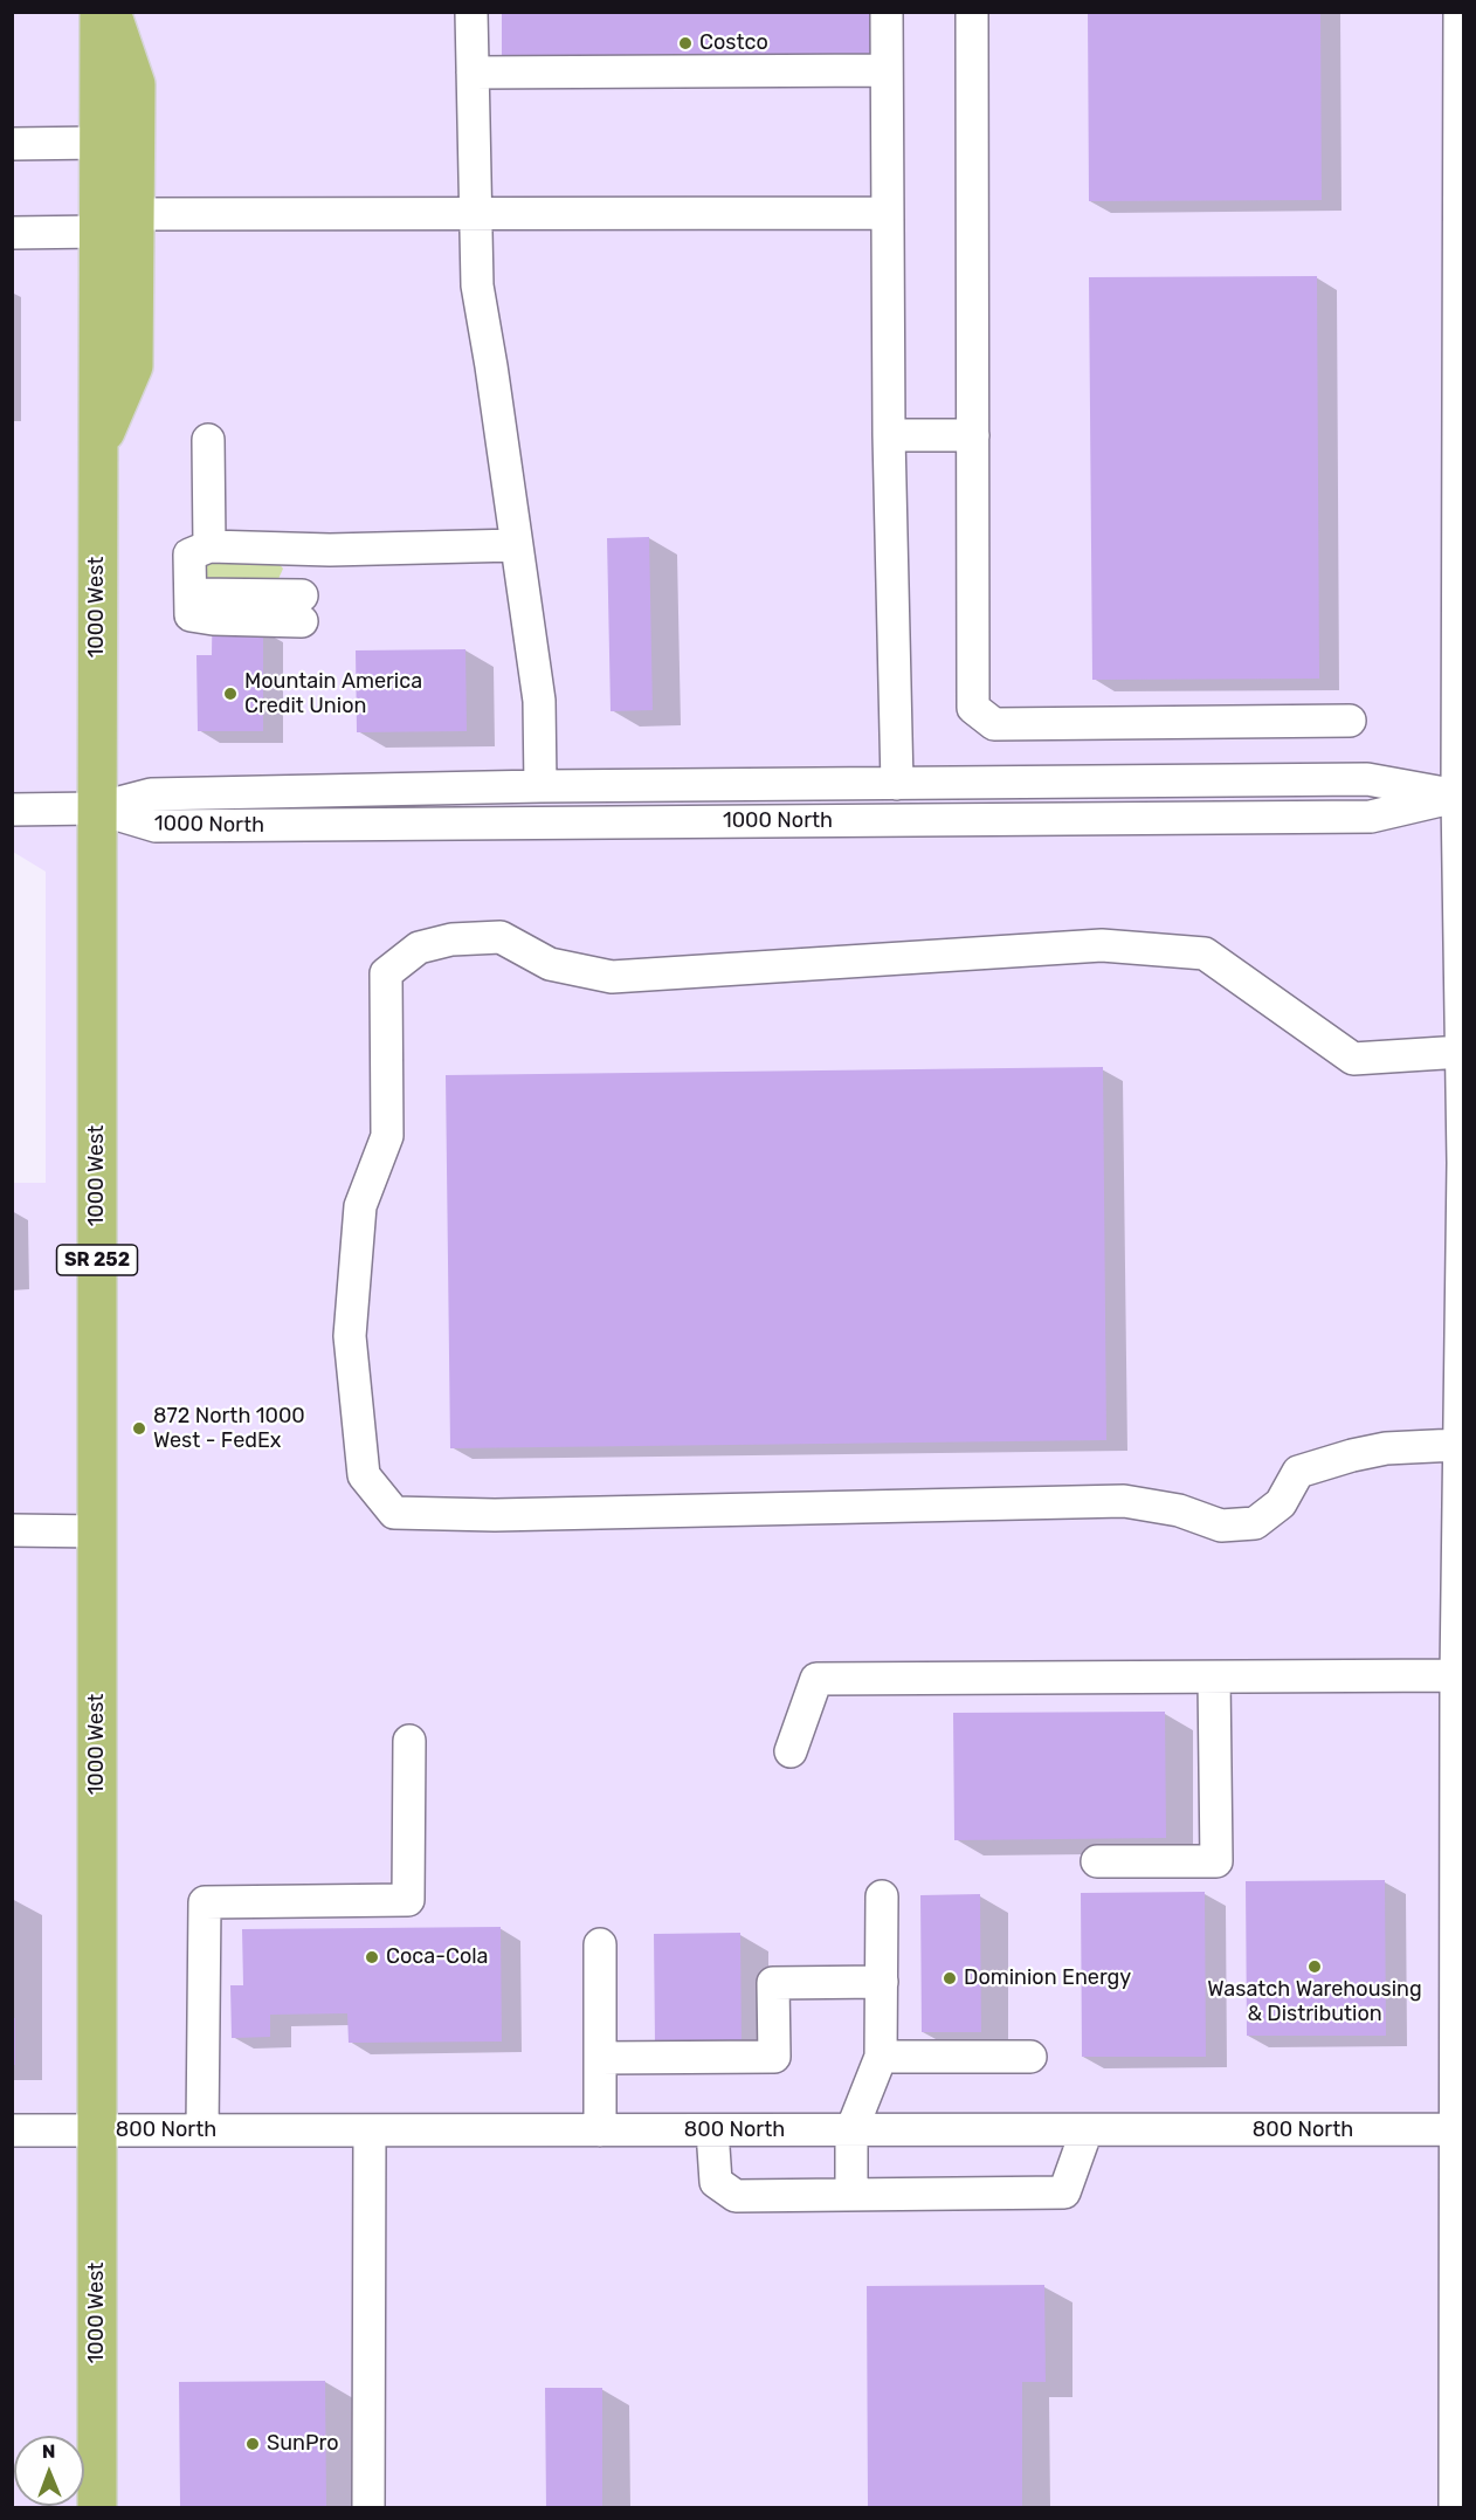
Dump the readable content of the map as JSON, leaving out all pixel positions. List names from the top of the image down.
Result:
{
  "streets": {
    "main road": ["1000 West", "SR 252"],
    "street": ["1000 North", "800 North"]
  },
  "crossings": [
    ["1000 West", "1000 North"],
    ["1000 West", "800 North"]
  ],
  "places": [
    "Costco",
    "Mountain America Credit Union",
    "872 North 1000 West - FedEx",
    "Coca-Cola",
    "Wasatch Warehousing & Distribution",
    "Dominion Energy",
    "SunPro"
  ],
  "north": "top"
}
